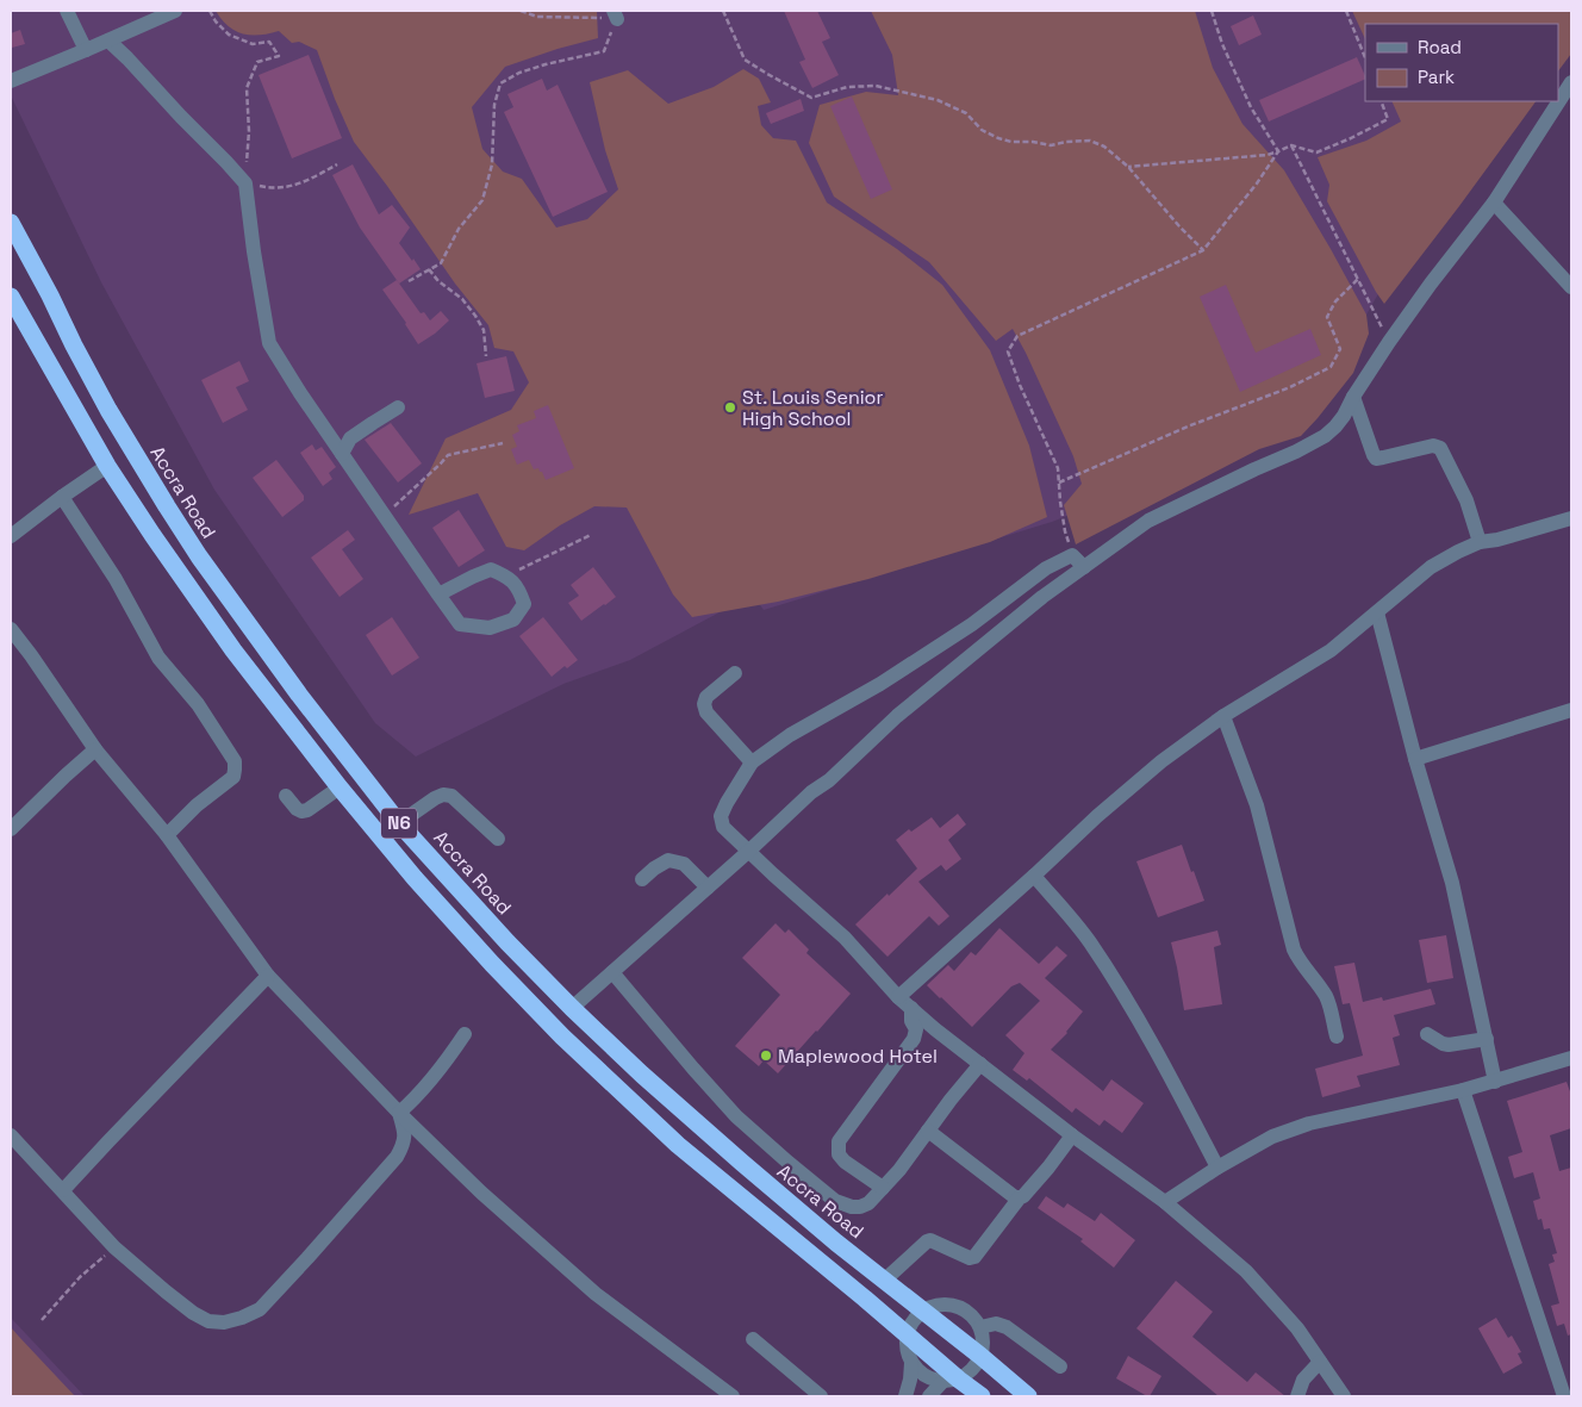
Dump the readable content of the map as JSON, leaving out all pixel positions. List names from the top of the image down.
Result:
{
  "streets": {
    "highway": ["Accra Road", "N6"]
  },
  "places": ["St. Louis Senior High School", "Maplewood Hotel"],
  "legend": ["Road", "Park"]
}
